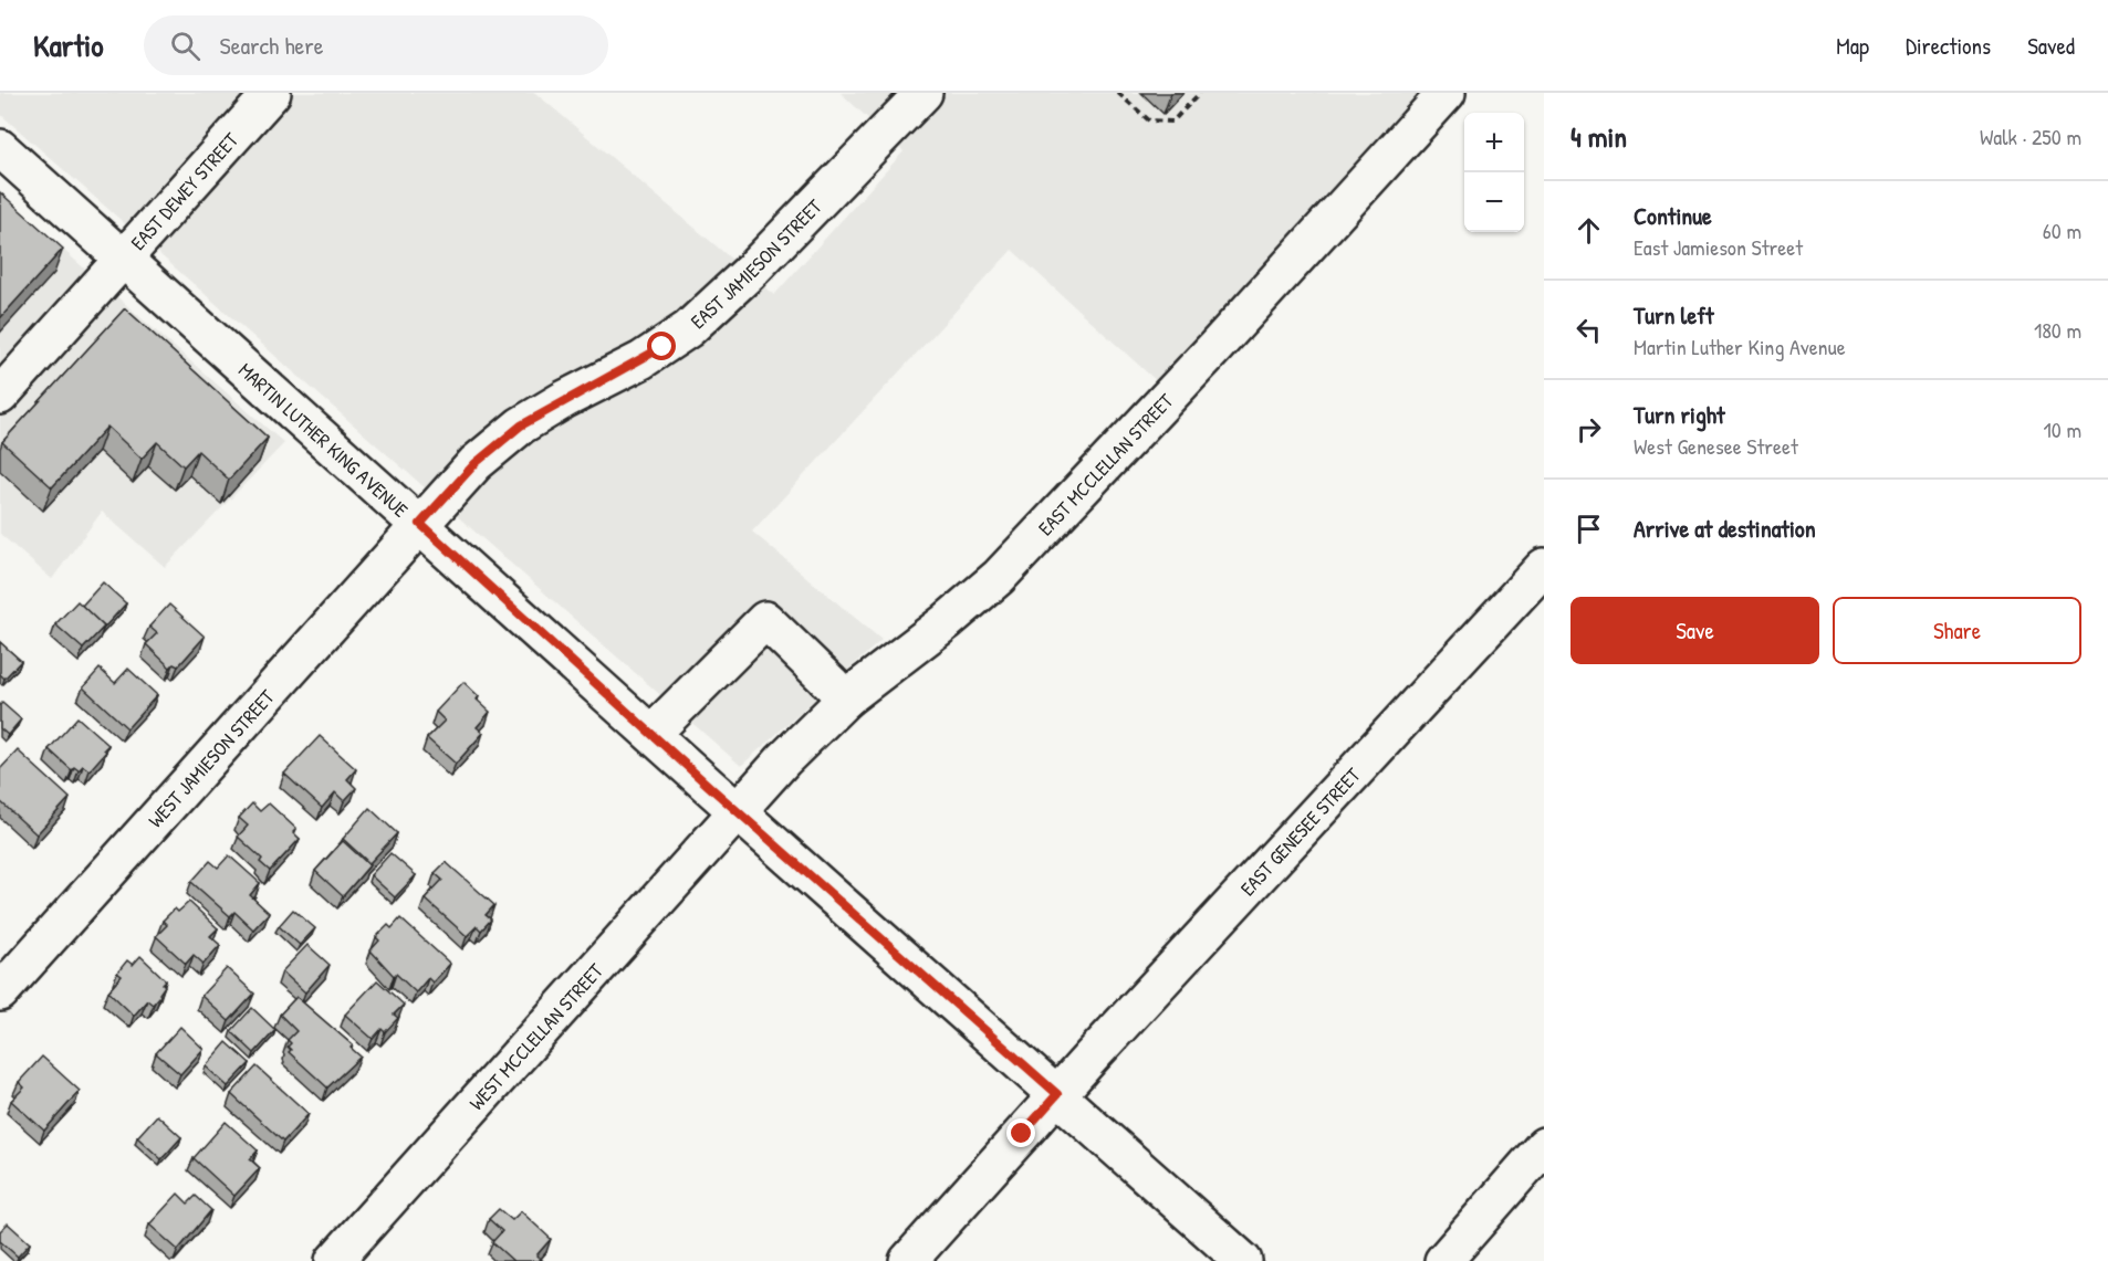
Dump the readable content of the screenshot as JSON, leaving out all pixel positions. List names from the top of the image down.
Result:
{
  "streets": {
    "street": [
      "EAST DEWEY STREET",
      "EAST JAMIESON STREET",
      "MARTIN LUTHER KING AVENUE",
      "EAST MCCLELLAN STREET",
      "WEST JAMIESON STREET",
      "EAST GENESEE STREET",
      "WEST MCCLELLAN STREET"
    ]
  },
  "crossings": [
    ["EAST DEWEY STREET", "MARTIN LUTHER KING AVENUE"],
    ["EAST JAMIESON STREET", "MARTIN LUTHER KING AVENUE"],
    ["EAST JAMIESON STREET", "WEST JAMIESON STREET"],
    ["MARTIN LUTHER KING AVENUE", "EAST MCCLELLAN STREET"],
    ["MARTIN LUTHER KING AVENUE", "WEST JAMIESON STREET"],
    ["MARTIN LUTHER KING AVENUE", "EAST GENESEE STREET"],
    ["MARTIN LUTHER KING AVENUE", "WEST MCCLELLAN STREET"],
    ["EAST MCCLELLAN STREET", "WEST MCCLELLAN STREET"]
  ],
  "page": {
    "header": "Kartio",
    "search": "Search here",
    "nav": ["Map", "Directions", "Saved"],
    "heading": ["4 min", "Walk · 250 m"],
    "map_buttons": ["+", "−"],
    "list": [
      ["Continue", "East Jamieson Street", "60 m"],
      ["Turn left", "Martin Luther King Avenue", "180 m"],
      ["Turn right", "West Genesee Street", "10 m"],
      "Arrive at destination"
    ],
    "buttons": ["Save", "Share"]
  }
}
